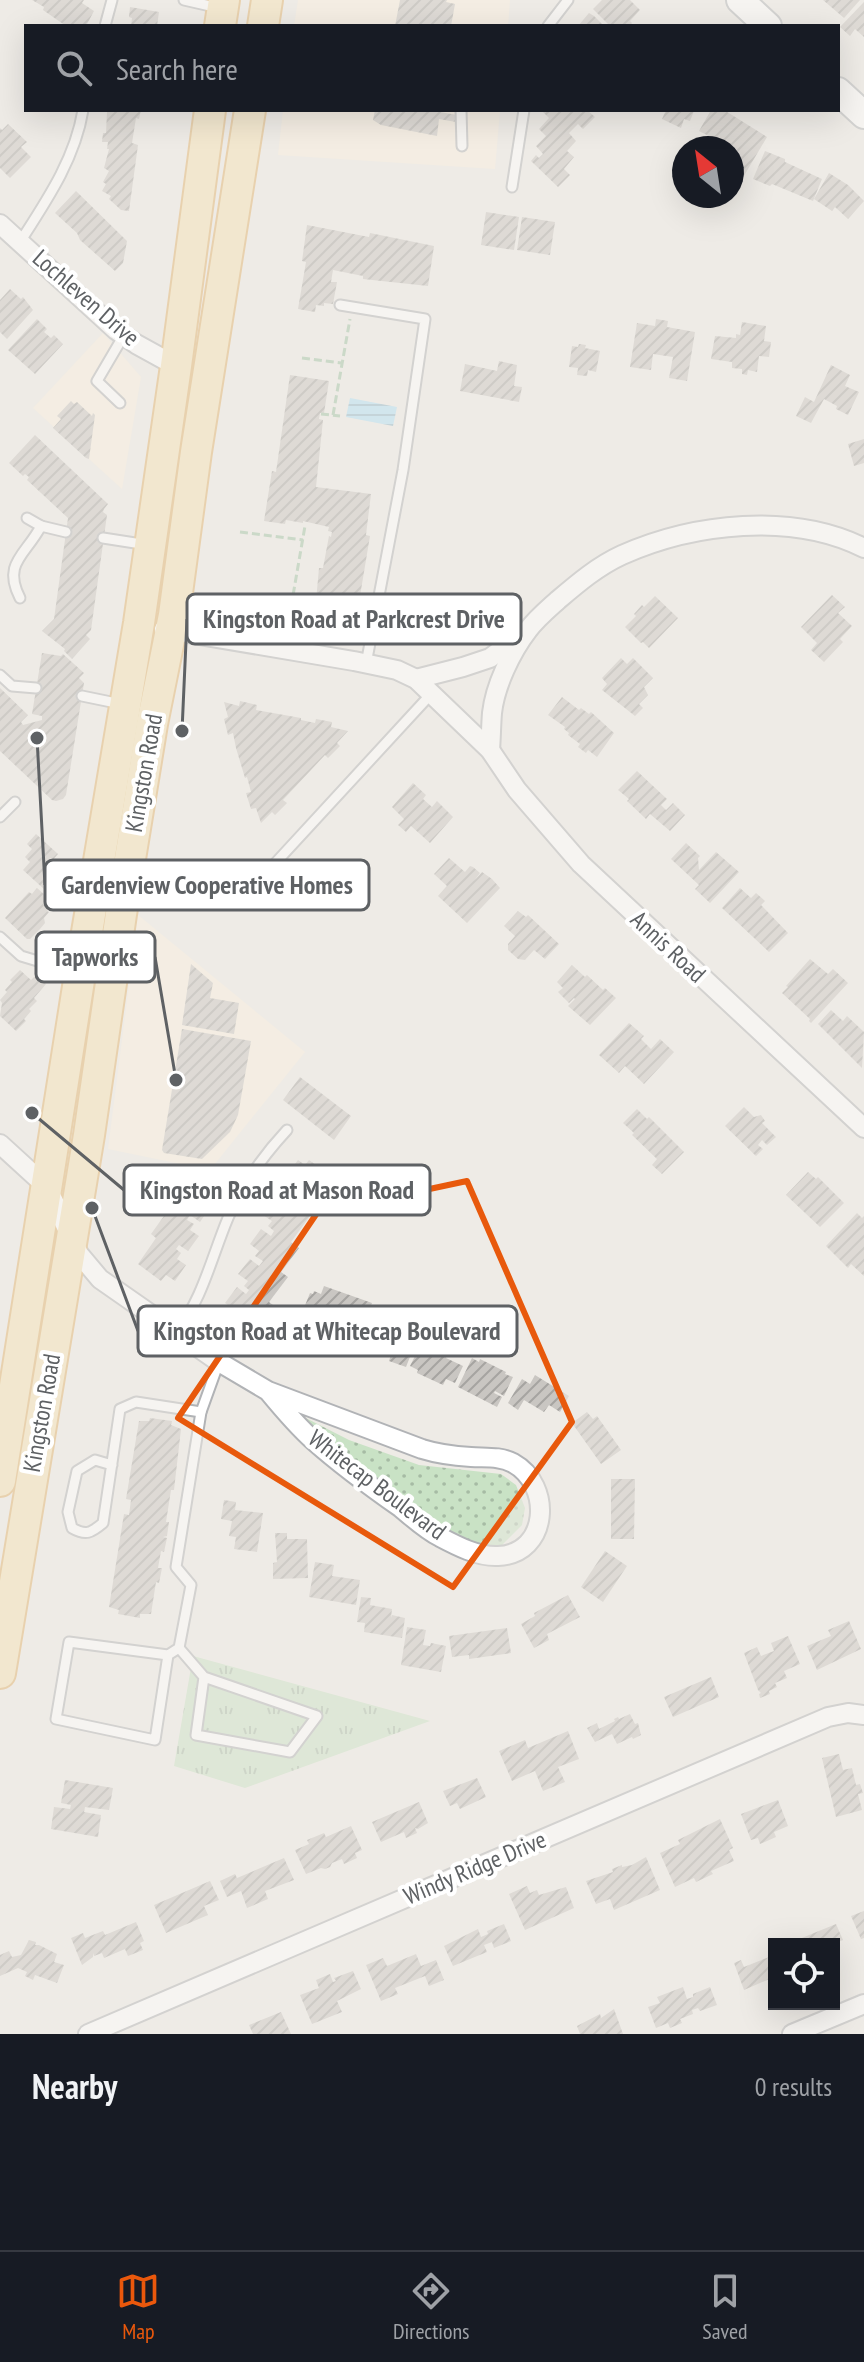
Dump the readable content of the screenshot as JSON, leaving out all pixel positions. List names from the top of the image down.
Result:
{
  "streets": {
    "main road": ["Kingston Road"],
    "street": [
      "Lochleven Drive",
      "Annis Road",
      "Whitecap Boulevard",
      "Windy Ridge Drive"
    ]
  },
  "crossings": [
    ["Lochleven Drive", "Kingston Road"],
    ["Kingston Road", "Whitecap Boulevard"]
  ],
  "places": [
    "Kingston Road at Parkcrest Drive",
    "Gardenview Cooperative Homes",
    "Tapworks",
    "Kingston Road at Mason Road",
    "Kingston Road at Whitecap Boulevard"
  ],
  "north": "top left",
  "page": {
    "search": "Search here",
    "heading": ["Nearby", "0 results"],
    "nav": ["Map", "Directions", "Saved"]
  }
}
